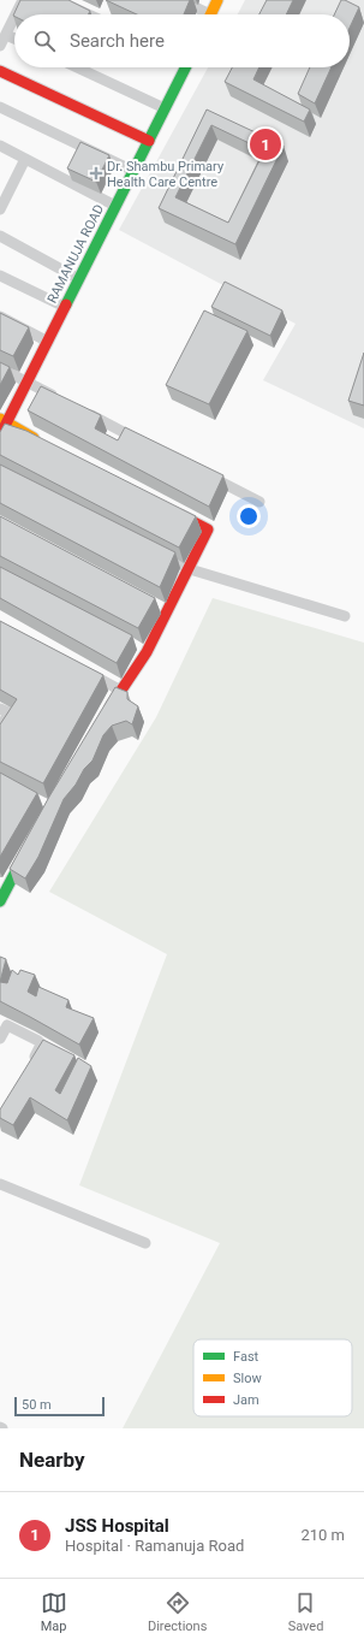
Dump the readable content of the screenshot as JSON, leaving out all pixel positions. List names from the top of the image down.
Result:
{
  "streets": {
    "street": ["RAMANUJA ROAD"]
  },
  "places": {
    "health": ["Dr. Shambu Primary Health Care Centre"]
  },
  "legend": ["Fast", "Slow", "Jam"],
  "scale_bar": "50 m",
  "page": {
    "search": "Search here",
    "pins": "1",
    "scale": "50 m",
    "heading": "Nearby",
    "list": [
      {
        "mark": "1",
        "name": "JSS Hospital",
        "note": "Hospital · Ramanuja Road",
        "value": "210 m"
      }
    ],
    "nav": ["Map", "Directions", "Saved"]
  }
}
